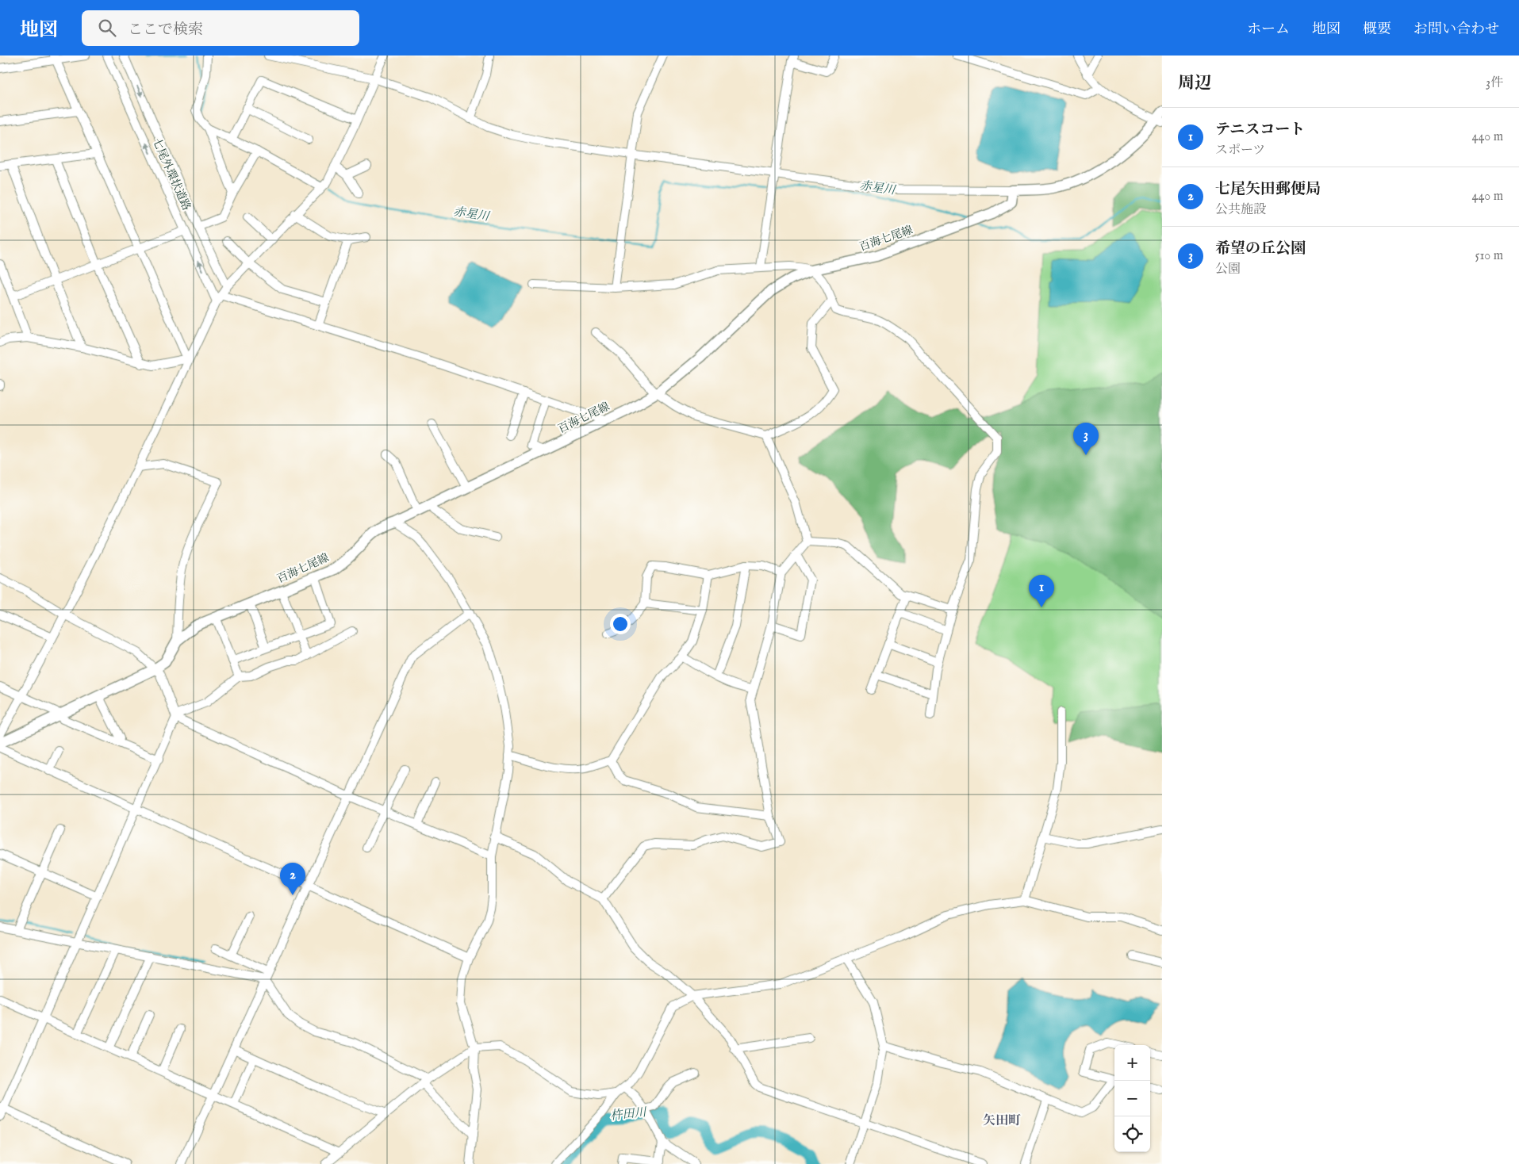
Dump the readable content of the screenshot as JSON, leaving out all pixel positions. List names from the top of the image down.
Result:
{
  "streets": {
    "main road": ["百海七尾線"],
    "street": ["七尾外環状道路"]
  },
  "districts": ["矢田町"],
  "water": ["赤星川", "杵田川"],
  "page": {
    "header": "地図",
    "search": "ここで検索",
    "nav": [
      "ホーム",
      "地図",
      "概要",
      "お問い合わせ"
    ],
    "heading": ["周辺", "3件"],
    "list": [
      {
        "mark": "1",
        "name": "テニスコート",
        "note": "スポーツ",
        "value": "440 m"
      },
      {
        "mark": "2",
        "name": "七尾矢田郵便局",
        "note": "公共施設",
        "value": "440 m"
      },
      {
        "mark": "3",
        "name": "希望の丘公園",
        "note": "公園",
        "value": "510 m"
      }
    ],
    "pins": ["3", "1", "2"],
    "map_buttons": ["+", "−"]
  }
}
